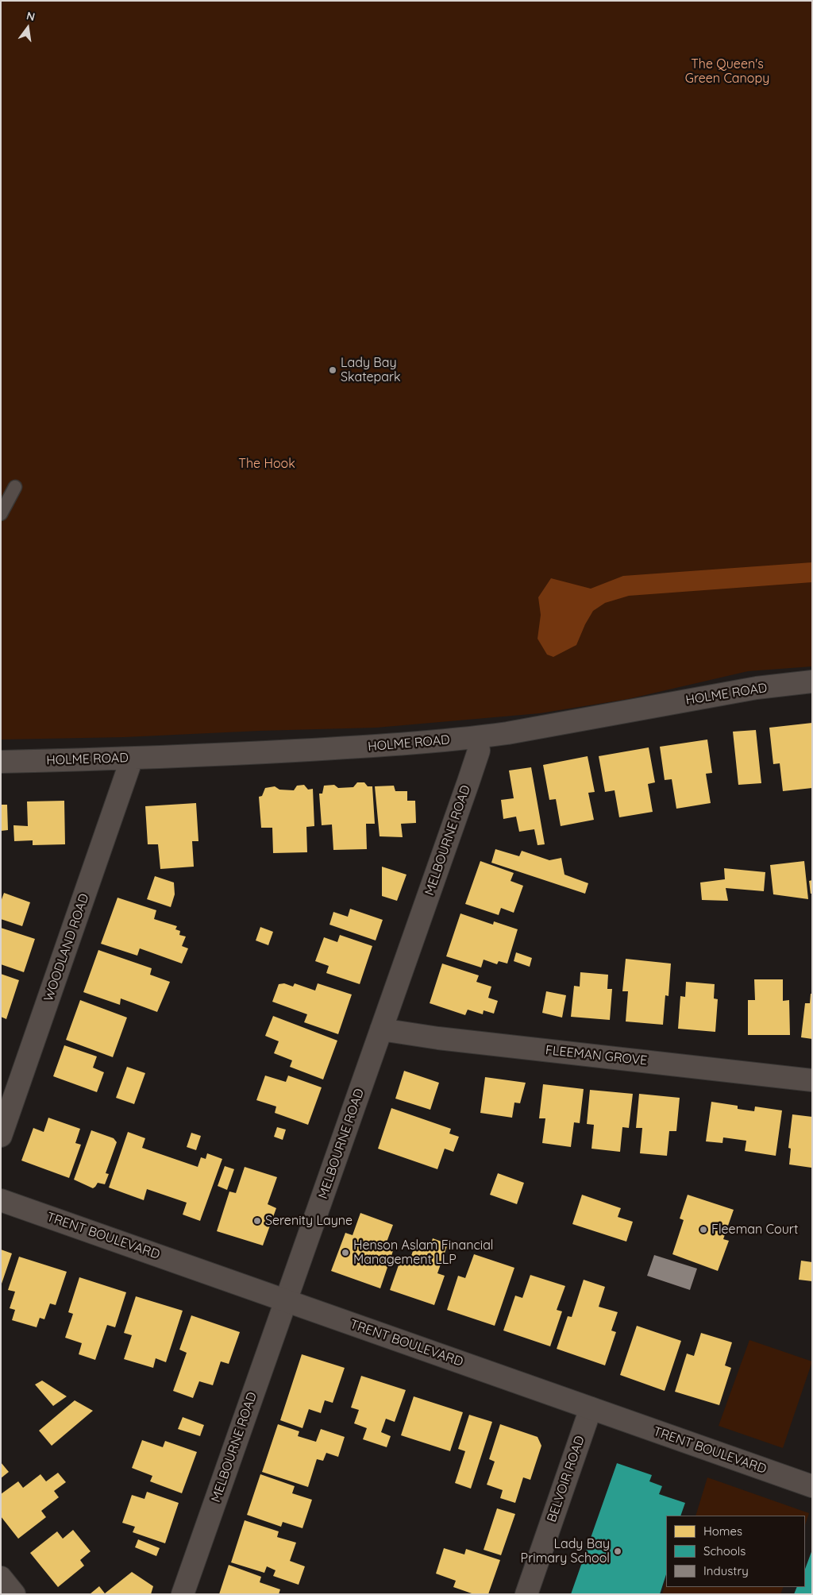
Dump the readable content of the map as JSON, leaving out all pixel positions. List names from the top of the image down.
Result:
{
  "streets": {
    "street": [
      "HOLME ROAD",
      "MELBOURNE ROAD",
      "WOODLAND ROAD",
      "FLEEMAN GROVE",
      "TRENT BOULEVARD",
      "BELVOIR ROAD"
    ]
  },
  "crossings": [
    ["HOLME ROAD", "MELBOURNE ROAD"],
    ["HOLME ROAD", "WOODLAND ROAD"],
    ["MELBOURNE ROAD", "FLEEMAN GROVE"],
    ["MELBOURNE ROAD", "TRENT BOULEVARD"],
    ["TRENT BOULEVARD", "BELVOIR ROAD"]
  ],
  "parks": ["The Queen's Green Canopy", "The Hook"],
  "places": [
    "Lady Bay Skatepark",
    "Serenity Layne",
    "Fleeman Court",
    "Henson Aslam Financial Management LLP",
    "Lady Bay Primary School"
  ],
  "legend": ["Homes", "Schools", "Industry"],
  "north": "top"
}
